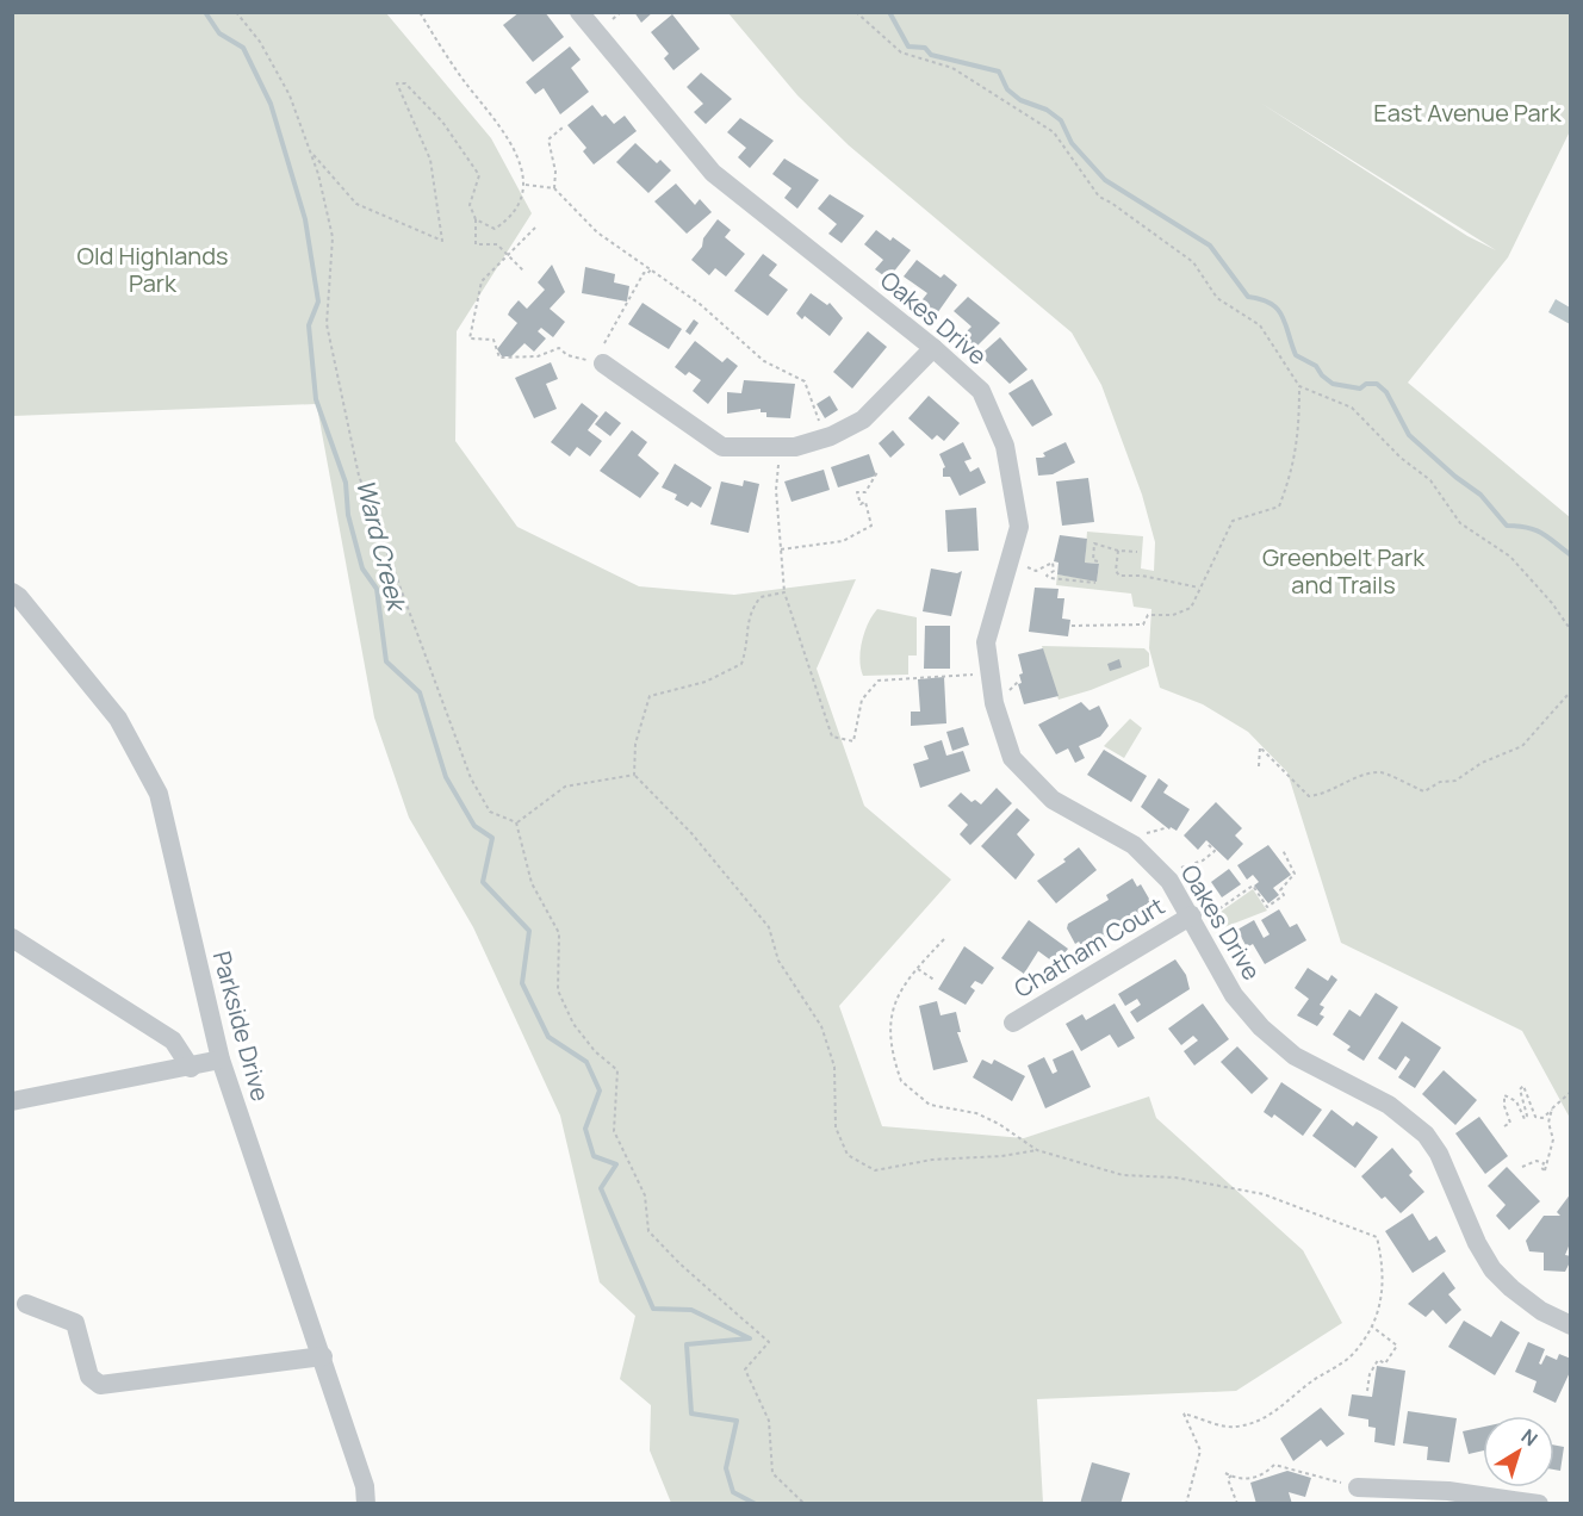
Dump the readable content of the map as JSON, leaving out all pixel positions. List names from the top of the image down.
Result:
{
  "streets": {
    "street": ["Oakes Drive", "Chatham Court", "Parkside Drive"]
  },
  "crossings": [
    ["Oakes Drive", "Chatham Court"]
  ],
  "water": ["Ward Creek"],
  "parks": ["East Avenue Park", "Old Highlands Park", "Greenbelt Park and Trails"],
  "north": "top right"
}
